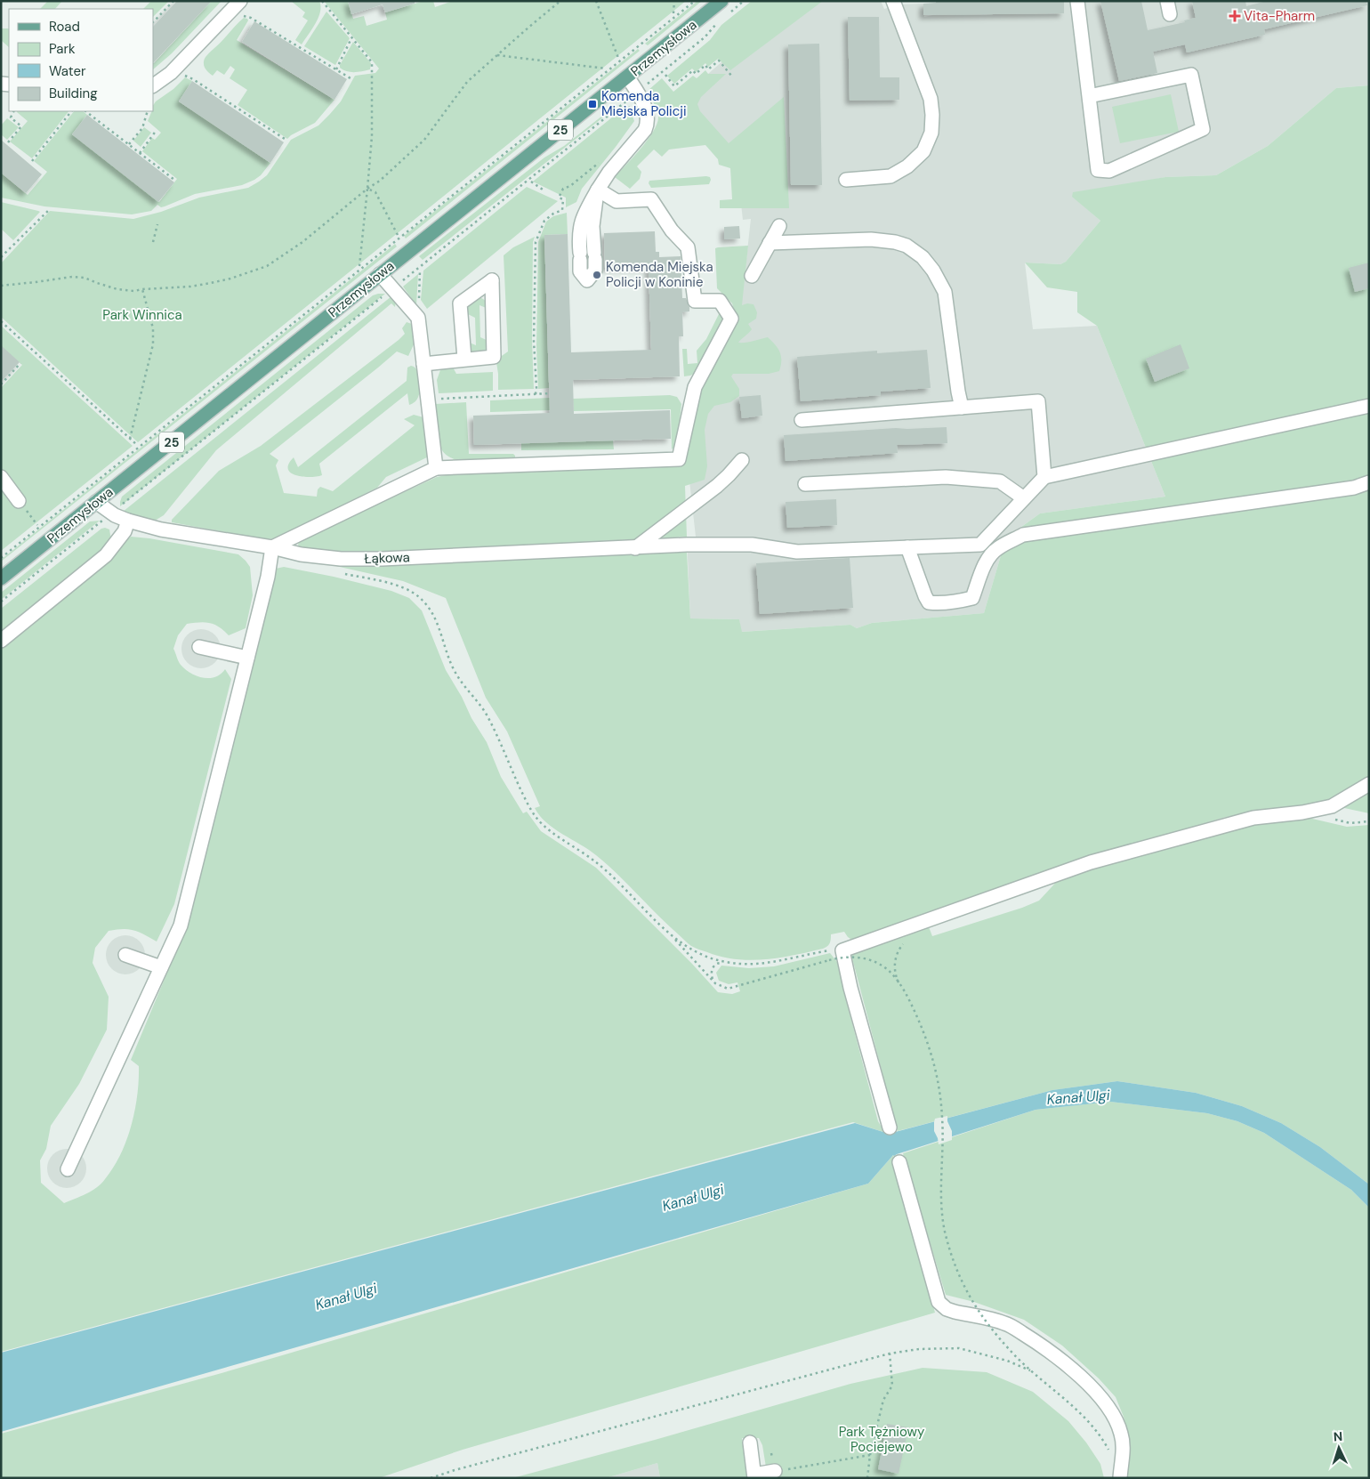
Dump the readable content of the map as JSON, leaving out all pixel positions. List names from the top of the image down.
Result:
{
  "streets": {
    "main road": ["Przemysłowa", "25"],
    "street": ["Łąkowa"]
  },
  "crossings": [
    ["Przemysłowa", "Łąkowa"]
  ],
  "water": ["Kanał Ulgi"],
  "parks": ["Park Winnica", "Park Tężniowy Pociejewo"],
  "places": {
    "health": ["Vita-Pharm"],
    "transit": ["Komenda Miejska Policji"],
    "other": ["Komenda Miejska Policji w Koninie"]
  },
  "legend": [
    "Road",
    "Park",
    "Water",
    "Building"
  ],
  "north": "top"
}
